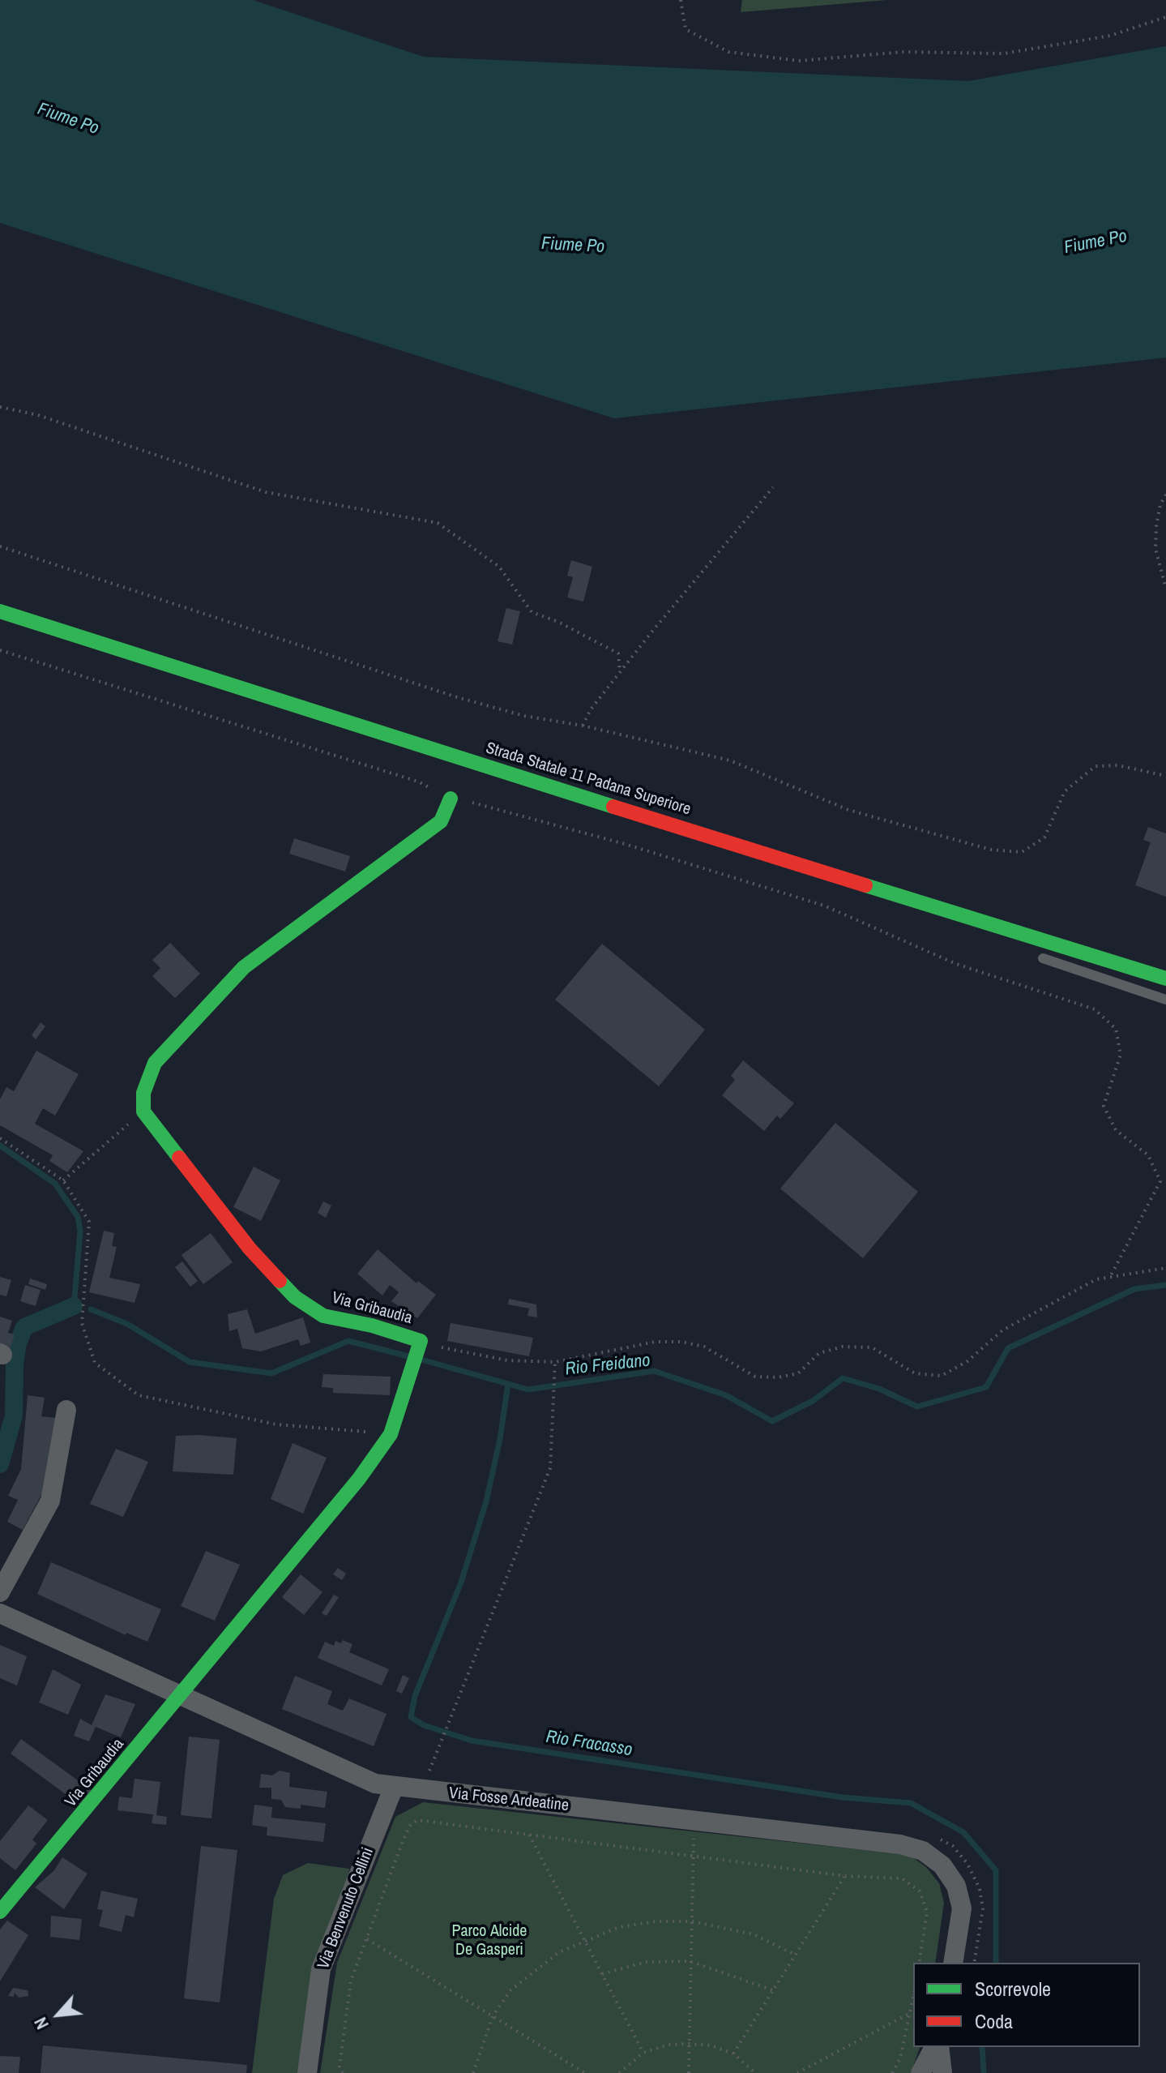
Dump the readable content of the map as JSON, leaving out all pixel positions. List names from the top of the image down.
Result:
{
  "streets": {
    "main road": ["Strada Statale 11 Padana Superiore", "Via Gribaudia"],
    "street": ["Via Fosse Ardeatine", "Via Benvenuto Cellini"]
  },
  "crossings": [
    ["Via Gribaudia", "Via Fosse Ardeatine"],
    ["Via Fosse Ardeatine", "Via Benvenuto Cellini"]
  ],
  "water": ["Fiume Po", "Rio Freidano", "Rio Fracasso"],
  "parks": ["Parco Alcide De Gasperi"],
  "legend": ["Scorrevole", "Coda"],
  "north": "bottom left"
}
